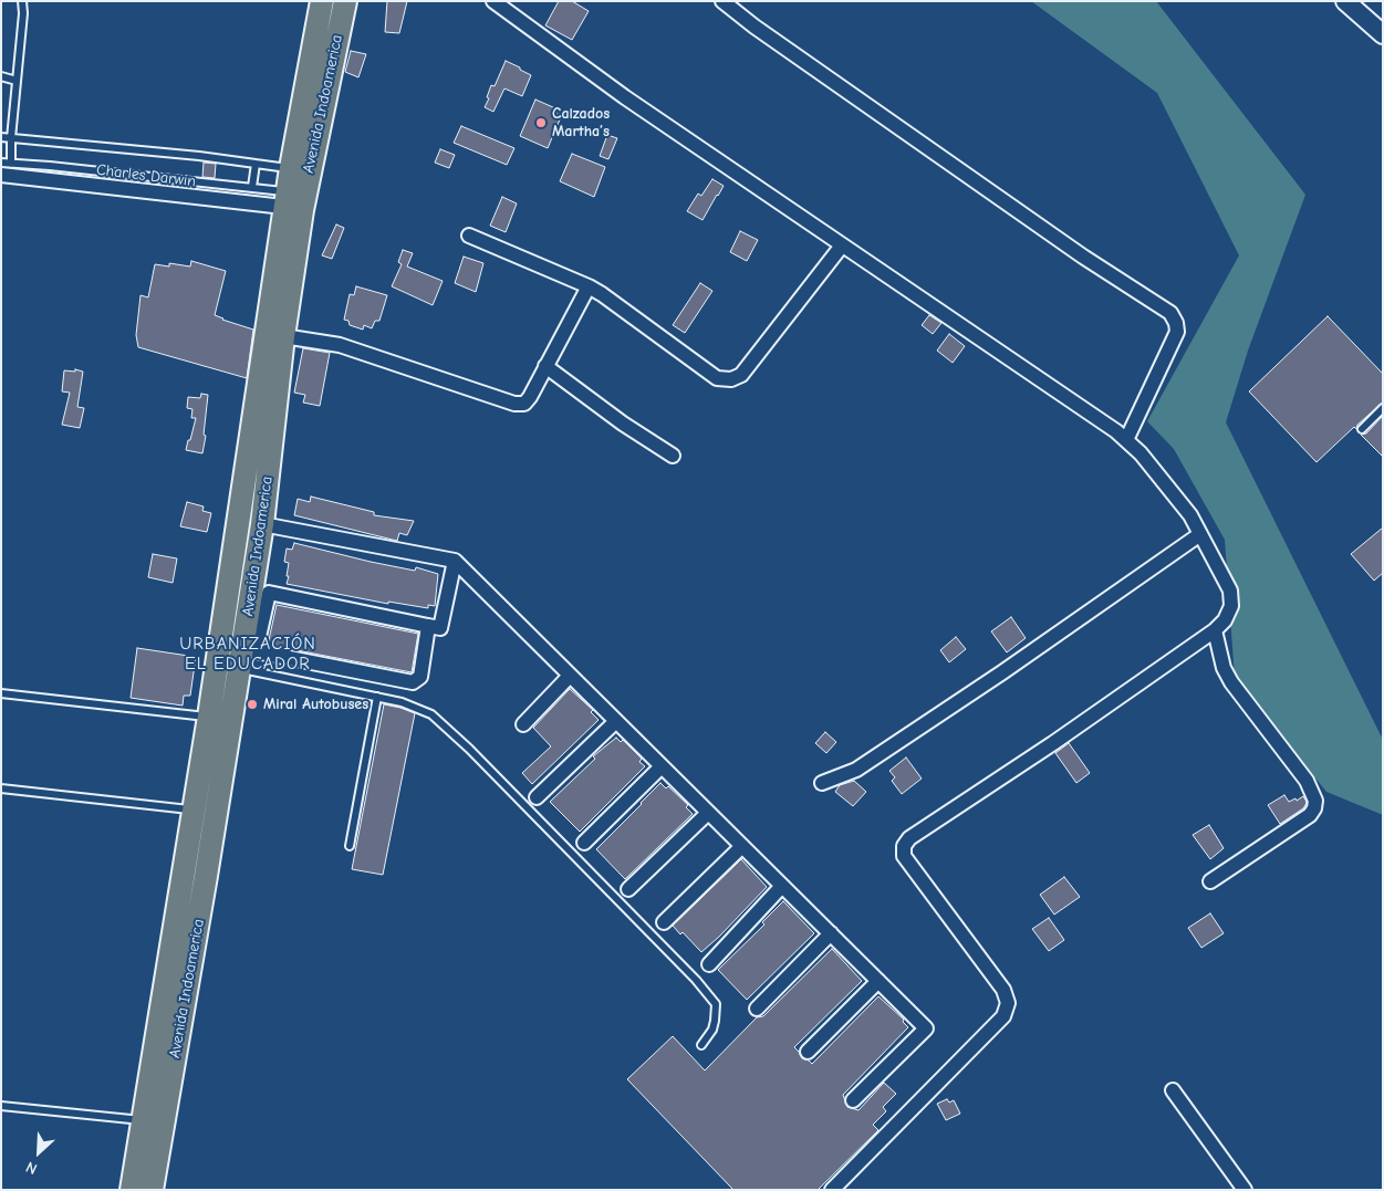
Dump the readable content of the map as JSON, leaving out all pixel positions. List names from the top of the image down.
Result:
{
  "streets": {
    "main road": ["Avenida Indoamerica"],
    "street": ["Charles Darwin"]
  },
  "crossings": [
    ["Avenida Indoamerica", "Charles Darwin"]
  ],
  "districts": ["URBANIZACIÓN EL EDUCADOR"],
  "places": ["Calzados Martha’s", "Miral Autobuses"],
  "north": "bottom left"
}
